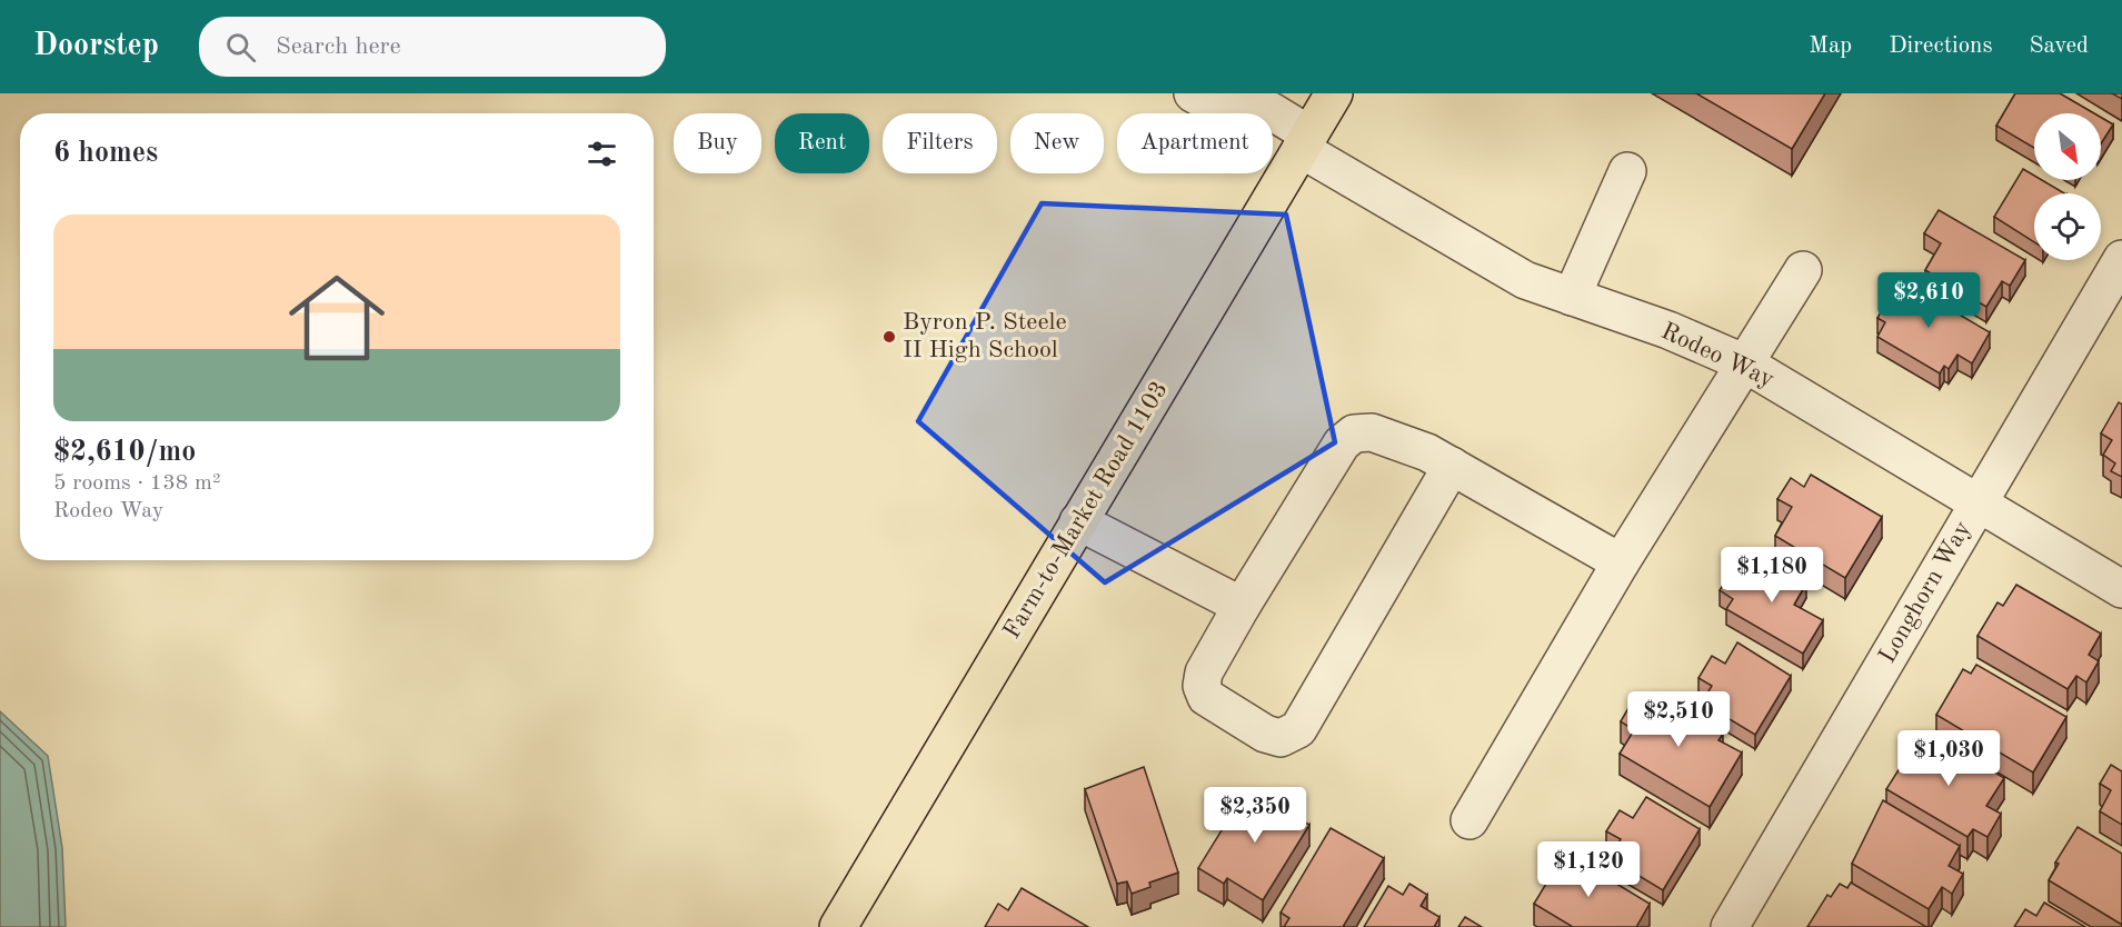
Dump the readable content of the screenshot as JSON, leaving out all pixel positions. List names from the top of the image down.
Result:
{
  "streets": {
    "main road": ["Farm-to-Market Road 1103"],
    "street": ["Rodeo Way", "Longhorn Way"]
  },
  "crossings": [
    ["Rodeo Way", "Farm-to-Market Road 1103"],
    ["Rodeo Way", "Longhorn Way"]
  ],
  "places": ["Byron P. Steele II High School"],
  "north": "bottom right",
  "page": {
    "header": "Doorstep",
    "search": "Search here",
    "nav": ["Map", "Directions", "Saved"],
    "chip": [
      "Buy",
      "Rent",
      "Filters",
      "New",
      "Apartment"
    ],
    "heading": "6 homes",
    "list": [
      {
        "name": "$2,610/mo",
        "note": "5 rooms · 138 m² · Rodeo Way"
      }
    ],
    "price": [
      "$2,610",
      "$1,180",
      "$2,510",
      "$1,030",
      "$2,350",
      "$1,120"
    ]
  }
}
